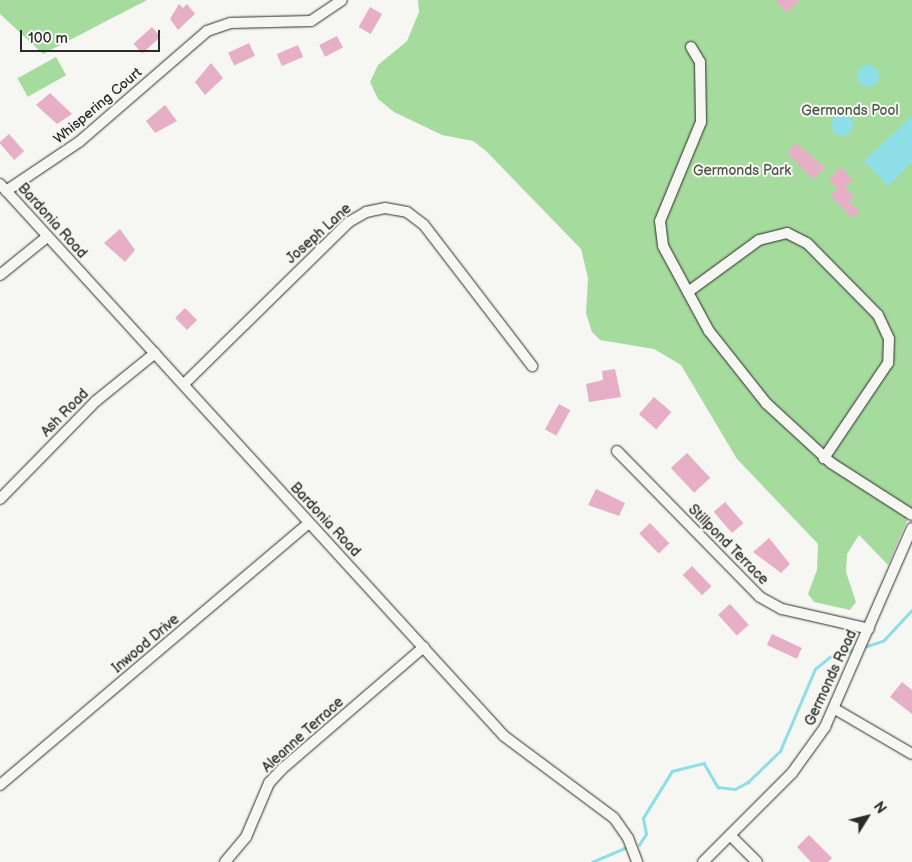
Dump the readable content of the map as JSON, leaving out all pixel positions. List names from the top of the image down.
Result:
{
  "streets": {
    "street": [
      "Whispering Court",
      "Bardonia Road",
      "Joseph Lane",
      "Ash Road",
      "Stillpond Terrace",
      "Inwood Drive",
      "Germonds Road",
      "Aleanne Terrace"
    ]
  },
  "crossings": [
    ["Whispering Court", "Bardonia Road"],
    ["Bardonia Road", "Joseph Lane"],
    ["Bardonia Road", "Ash Road"],
    ["Bardonia Road", "Inwood Drive"],
    ["Bardonia Road", "Aleanne Terrace"],
    ["Stillpond Terrace", "Germonds Road"]
  ],
  "parks": ["Germonds Pool", "Germonds Park"],
  "scale_bar": "100 m",
  "north": "top right"
}
